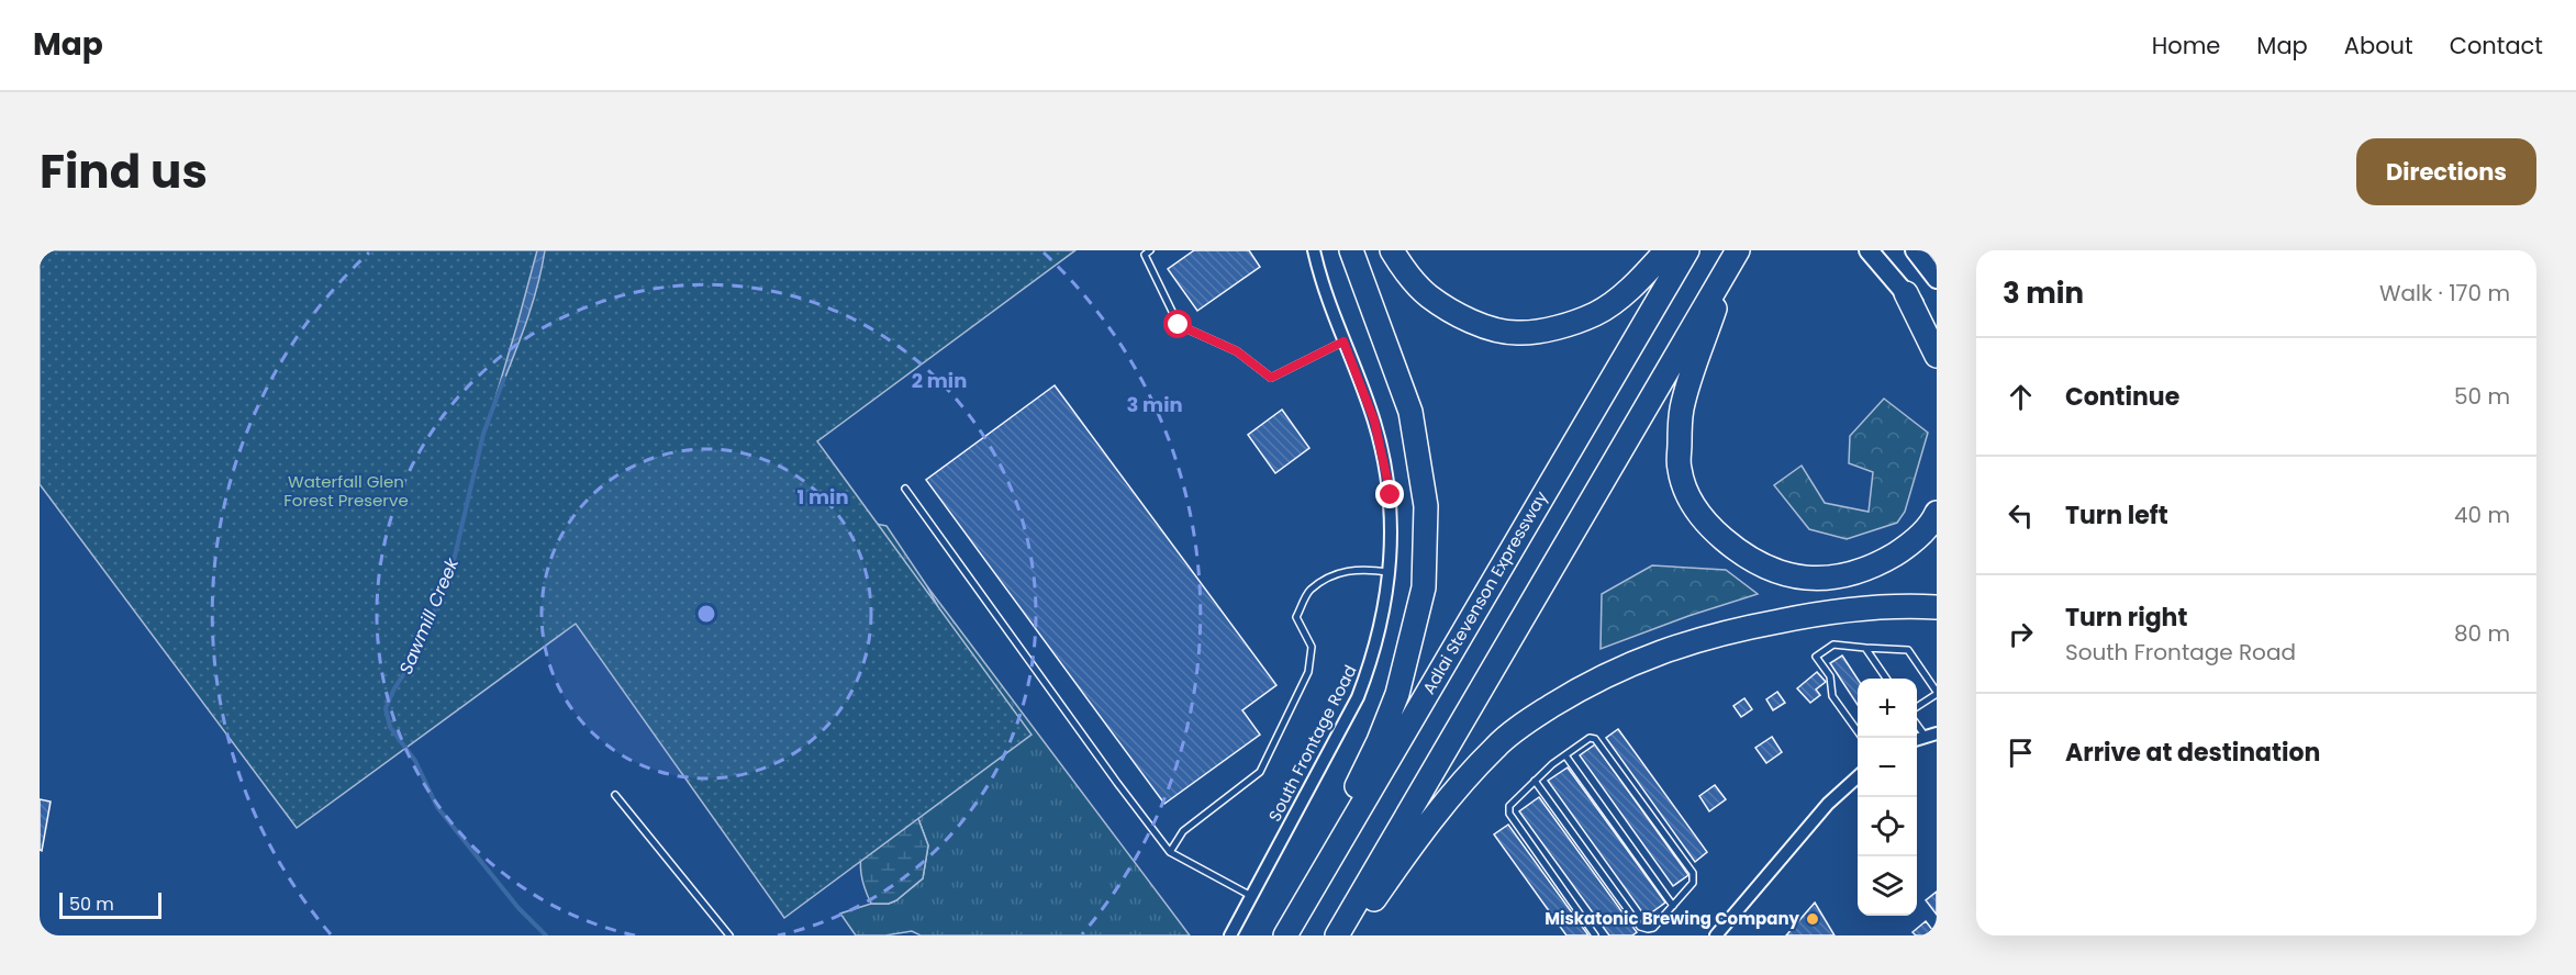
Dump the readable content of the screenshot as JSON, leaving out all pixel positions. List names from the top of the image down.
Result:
{
  "streets": {
    "highway": ["Adlai Stevenson Expressway"],
    "street": ["South Frontage Road"]
  },
  "water": ["Sawmill Creek"],
  "parks": ["Waterfall Glen Forest Preserve"],
  "places": ["Miskatonic Brewing Company"],
  "scale_bar": "50 m",
  "page": {
    "header": "Map",
    "nav": [
      "Home",
      "Map",
      "About",
      "Contact"
    ],
    "title": "Find us",
    "buttons": "Directions",
    "heading": ["3 min", "Walk · 170 m"],
    "list": [
      ["Continue", "50 m"],
      ["Turn left", "40 m"],
      ["Turn right", "South Frontage Road", "80 m"],
      "Arrive at destination"
    ],
    "map_buttons": ["+", "−"],
    "scale": "50 m"
  },
  "rings": ["2 min", "3 min", "1 min"]
}
